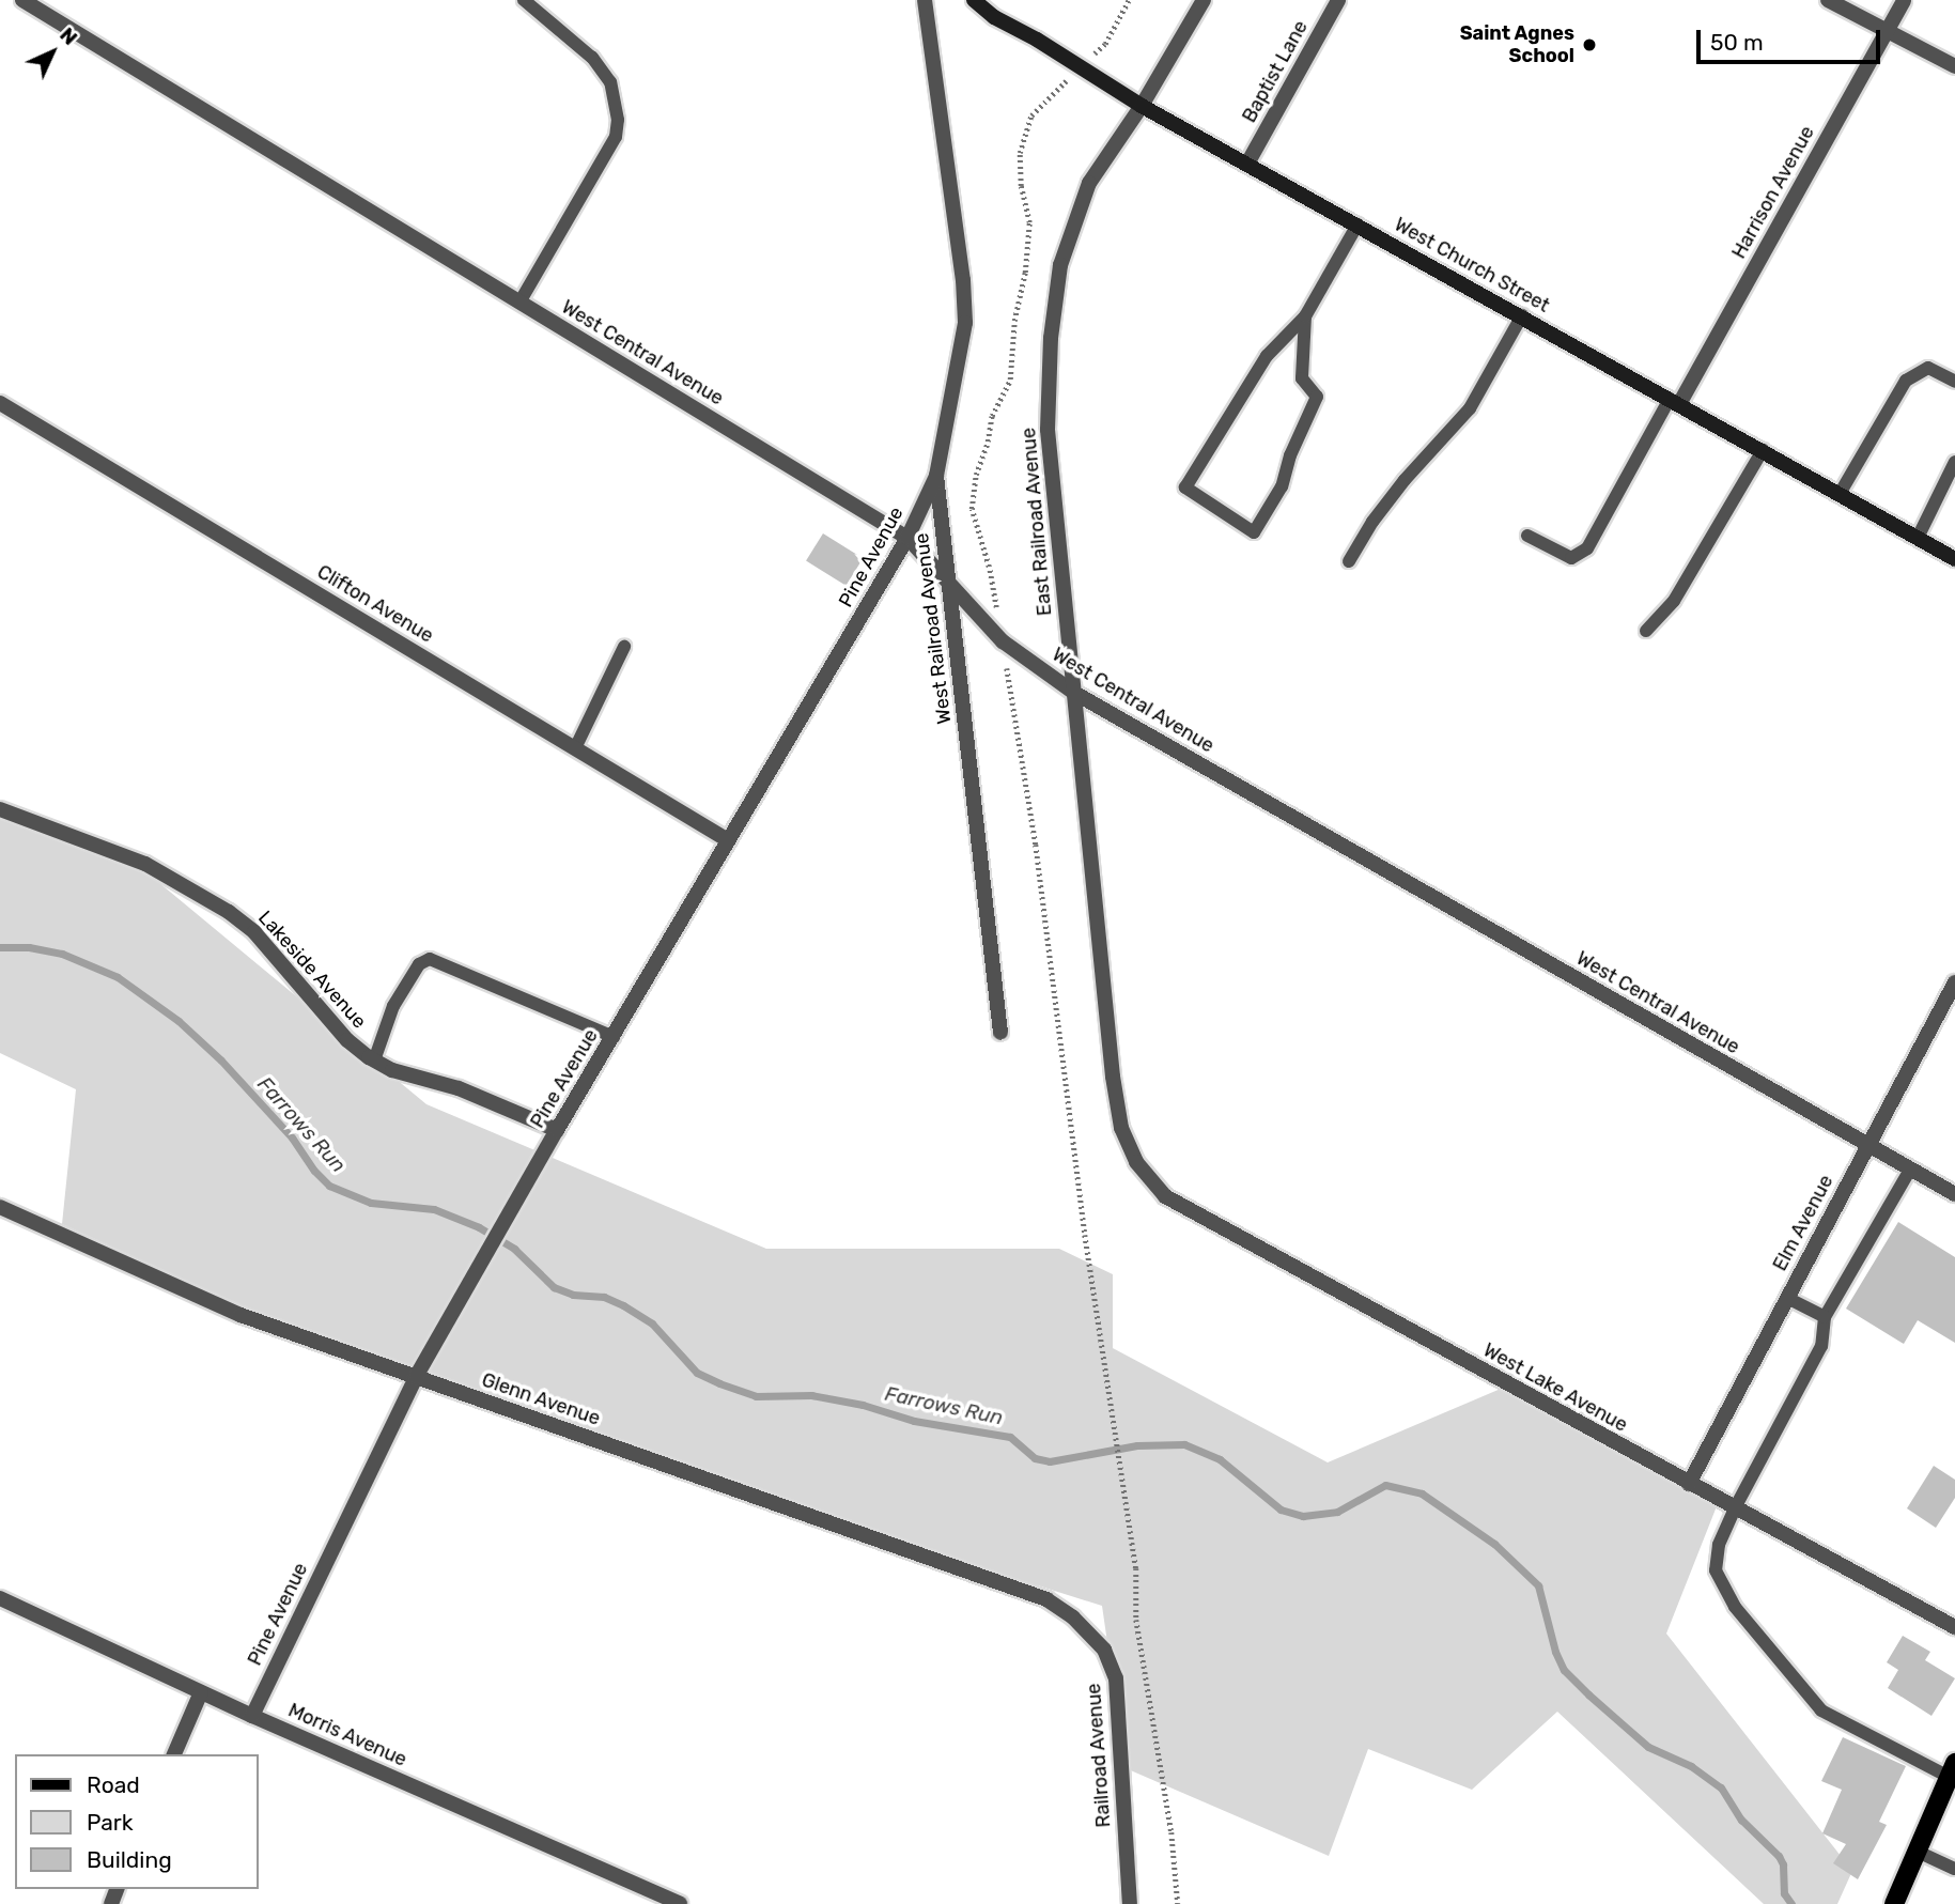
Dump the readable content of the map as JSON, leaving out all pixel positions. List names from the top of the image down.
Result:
{
  "streets": {
    "main road": ["West Church Street"],
    "street": [
      "Baptist Lane",
      "Harrison Avenue",
      "West Central Avenue",
      "East Railroad Avenue",
      "Pine Avenue",
      "Clifton Avenue",
      "West Railroad Avenue",
      "Lakeside Avenue",
      "Elm Avenue",
      "West Lake Avenue",
      "Glenn Avenue",
      "Morris Avenue",
      "Railroad Avenue"
    ]
  },
  "crossings": [
    ["Baptist Lane", "West Church Street"],
    ["Harrison Avenue", "West Church Street"],
    ["West Church Street", "East Railroad Avenue"],
    ["West Central Avenue", "East Railroad Avenue"],
    ["West Central Avenue", "Pine Avenue"],
    ["West Central Avenue", "West Railroad Avenue"],
    ["West Central Avenue", "Elm Avenue"],
    ["East Railroad Avenue", "West Lake Avenue"],
    ["Pine Avenue", "Clifton Avenue"],
    ["Pine Avenue", "West Railroad Avenue"],
    ["Pine Avenue", "Lakeside Avenue"],
    ["Pine Avenue", "Glenn Avenue"],
    ["Pine Avenue", "Morris Avenue"],
    ["Elm Avenue", "West Lake Avenue"],
    ["Glenn Avenue", "Railroad Avenue"]
  ],
  "water": ["Farrows Run"],
  "places": ["Saint Agnes School"],
  "legend": ["Road", "Park", "Building"],
  "scale_bar": "50 m",
  "north": "top right"
}
